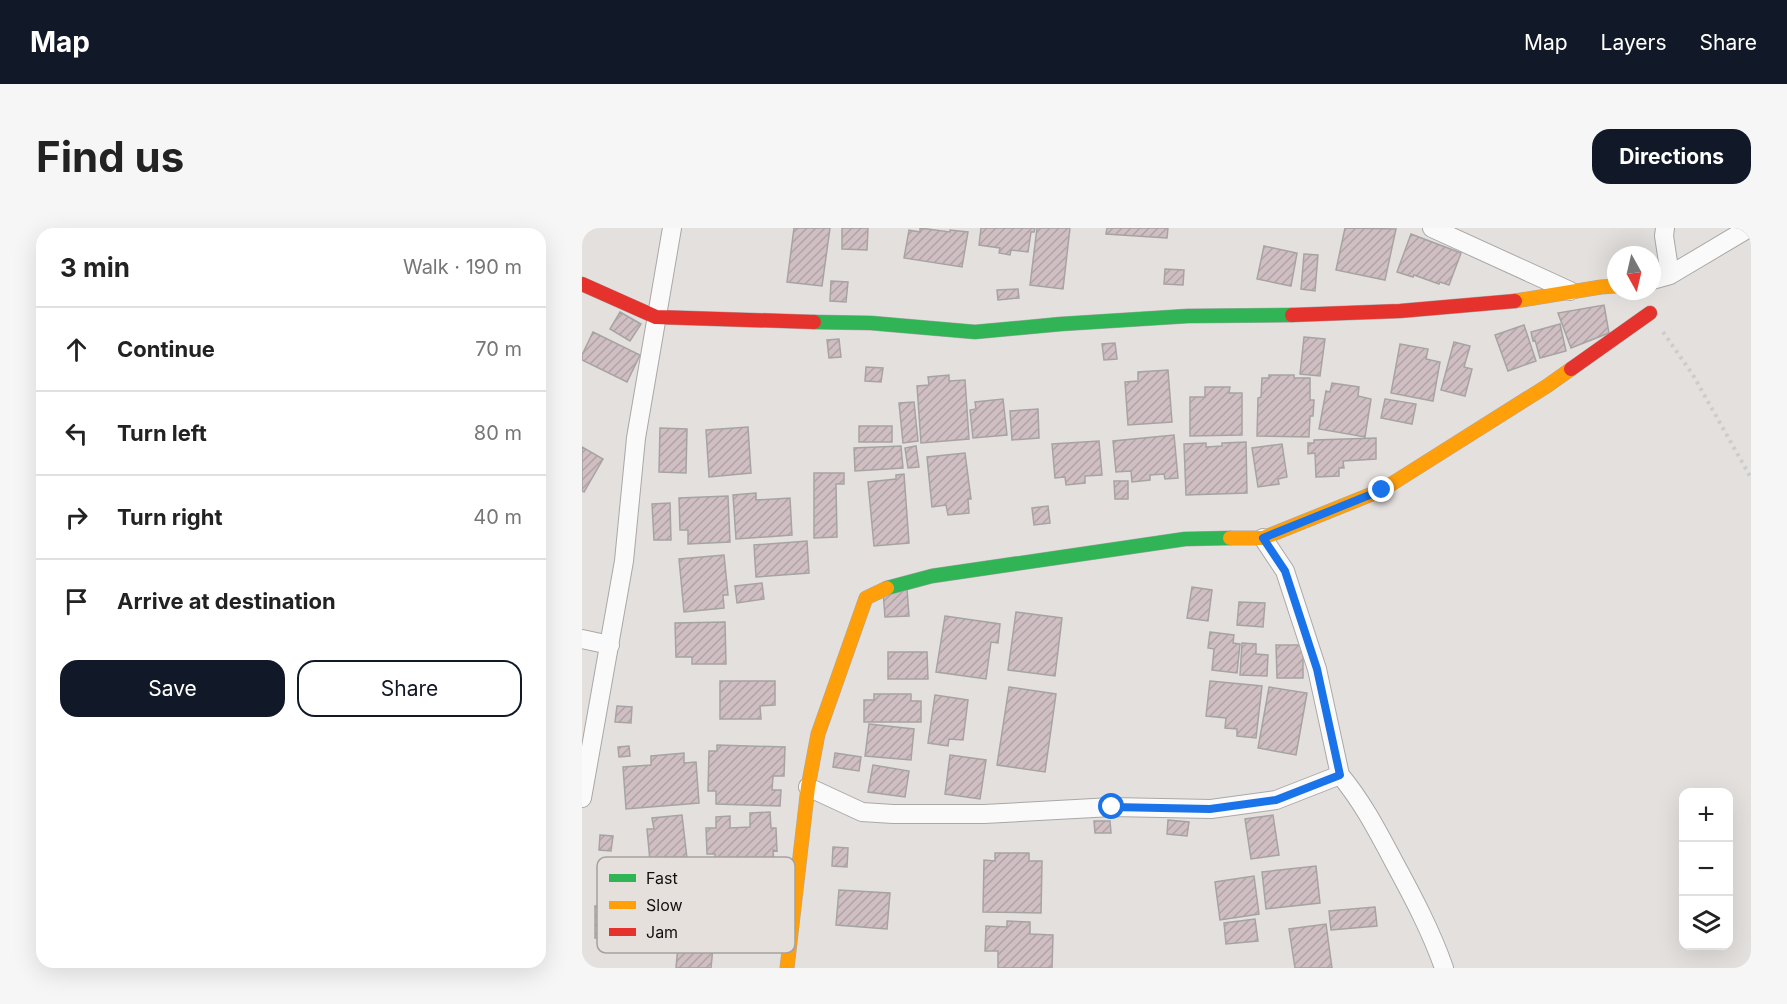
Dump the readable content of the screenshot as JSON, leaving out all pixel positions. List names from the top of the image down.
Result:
{
  "legend": ["Fast", "Slow", "Jam"],
  "north": "bottom",
  "page": {
    "header": "Map",
    "nav": ["Map", "Layers", "Share"],
    "buttons": [
      "Directions",
      ["Save", "Share"]
    ],
    "title": "Find us",
    "heading": ["3 min", "Walk · 190 m"],
    "list": [
      ["Continue", "70 m"],
      ["Turn left", "80 m"],
      ["Turn right", "40 m"],
      "Arrive at destination"
    ],
    "map_buttons": ["+", "−"]
  }
}
